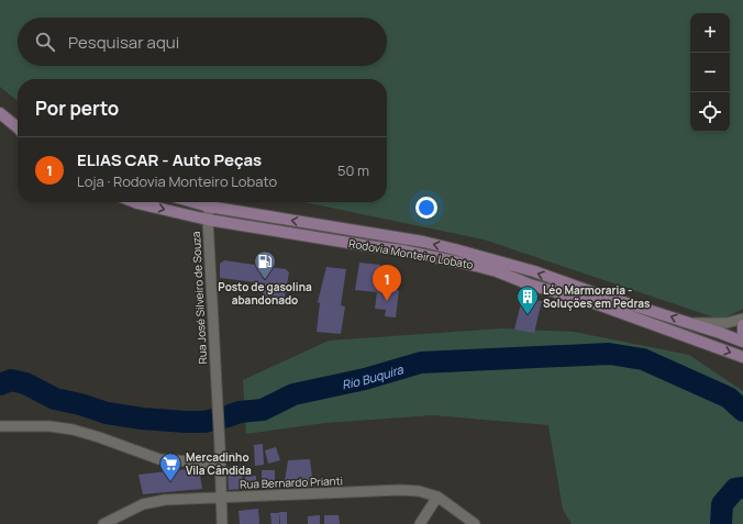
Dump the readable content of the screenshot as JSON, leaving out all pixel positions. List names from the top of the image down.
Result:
{
  "streets": {
    "main road": ["Rodovia Monteiro Lobato"],
    "street": ["Rua José Silveiro de Souza", "Rua Bernardo Prianti"]
  },
  "crossings": [
    ["Rodovia Monteiro Lobato", "Rua José Silveiro de Souza"]
  ],
  "water": ["Rio Buquira"],
  "places": {
    "fuel station": ["Posto de gasolina abandonado"],
    "building": ["Léo Marmoraria - Soluções em Pedras"],
    "supermarket": ["Mercadinho Vila Cândida"]
  },
  "page": {
    "map_buttons": ["+", "−"],
    "search": "Pesquisar aqui",
    "heading": "Por perto",
    "list": [
      {
        "mark": "1",
        "name": "ELIAS CAR - Auto Peças",
        "note": "Loja · Rodovia Monteiro Lobato",
        "value": "50 m"
      }
    ],
    "pins": "1"
  }
}
